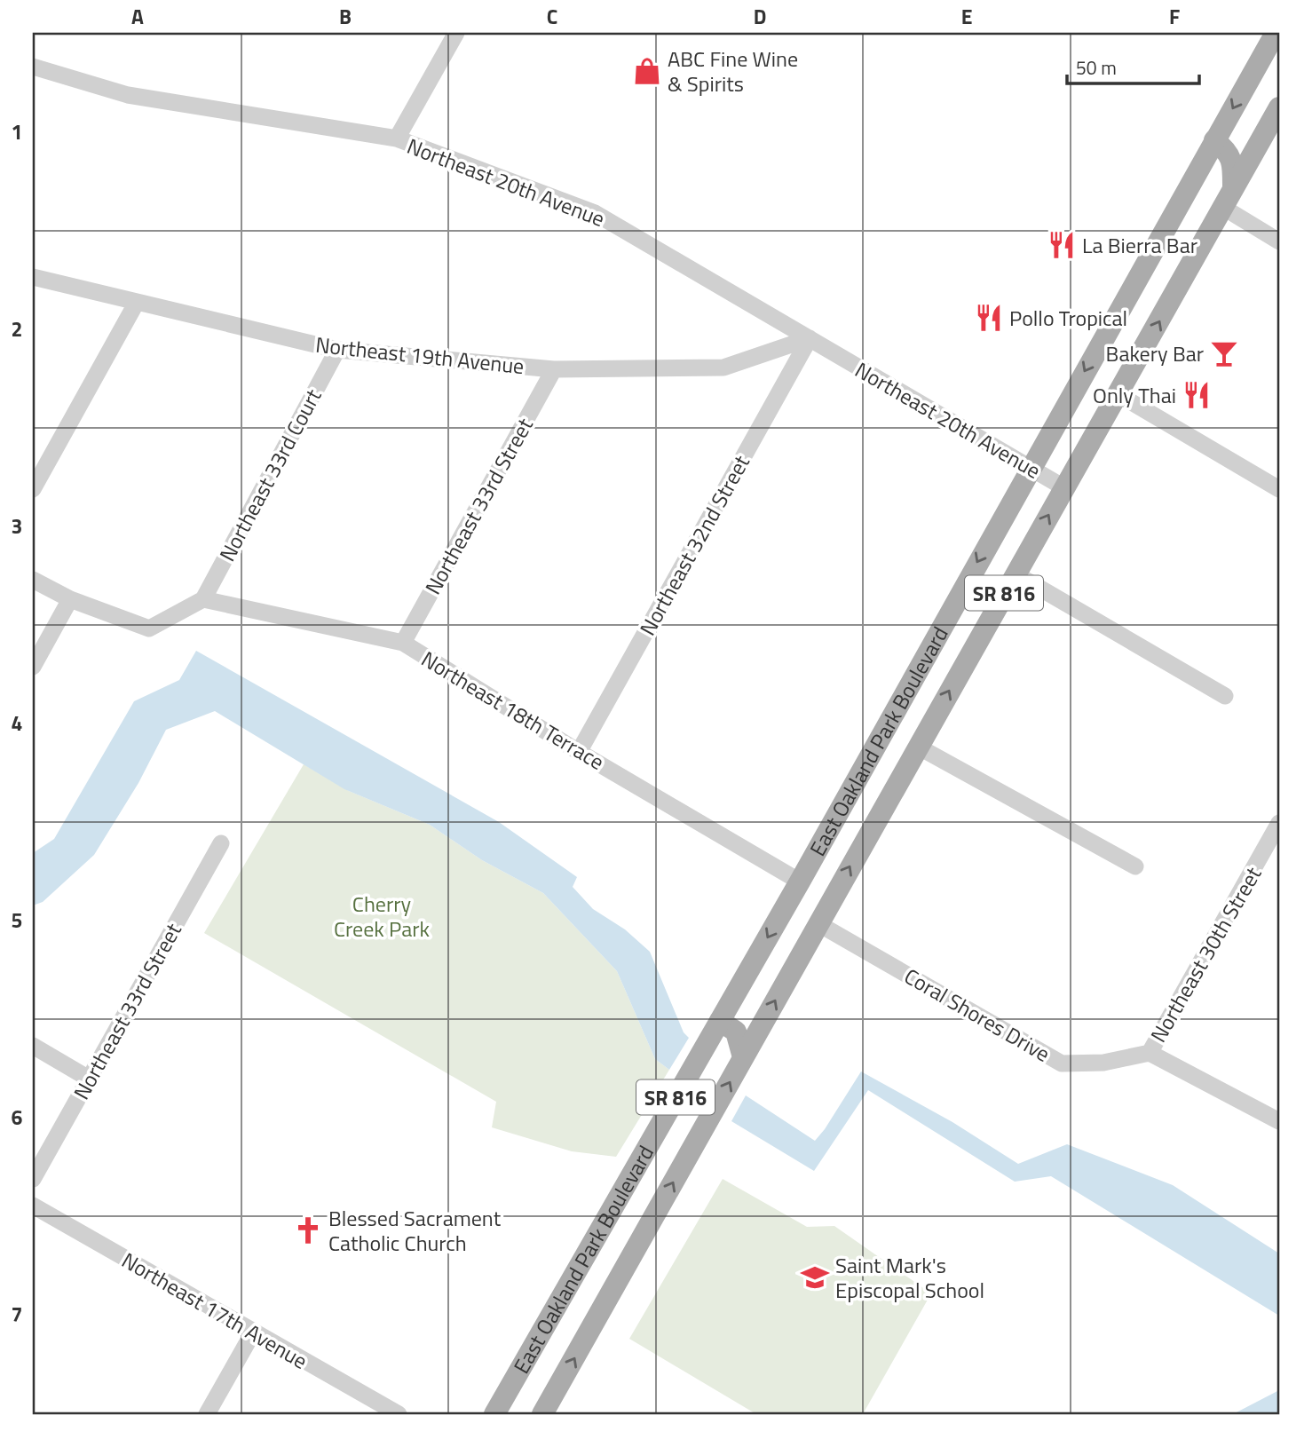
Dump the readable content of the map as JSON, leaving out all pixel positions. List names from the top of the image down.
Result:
{
  "streets": {
    "main road": ["SR 816", "East Oakland Park Boulevard"],
    "street": [
      "Northeast 20th Avenue",
      "Northeast 19th Avenue",
      "Northeast 33rd Court",
      "Northeast 33rd Street",
      "Northeast 32nd Street",
      "Northeast 18th Terrace",
      "Northeast 30th Street",
      "Coral Shores Drive",
      "Northeast 17th Avenue"
    ]
  },
  "crossings": [
    ["Northeast 20th Avenue", "Northeast 19th Avenue"],
    ["Northeast 20th Avenue", "Northeast 32nd Street"],
    ["Northeast 20th Avenue", "East Oakland Park Boulevard"],
    ["Northeast 19th Avenue", "Northeast 33rd Court"],
    ["Northeast 19th Avenue", "Northeast 33rd Street"],
    ["Northeast 19th Avenue", "Northeast 32nd Street"],
    ["Northeast 33rd Court", "Northeast 18th Terrace"],
    ["Northeast 33rd Street", "Northeast 18th Terrace"],
    ["Northeast 32nd Street", "Northeast 18th Terrace"],
    ["Northeast 18th Terrace", "East Oakland Park Boulevard"],
    ["East Oakland Park Boulevard", "Coral Shores Drive"],
    ["Northeast 30th Street", "Coral Shores Drive"]
  ],
  "parks": ["Cherry Creek Park"],
  "places": {
    "shop": ["ABC Fine Wine & Spirits"],
    "restaurant": ["La Bierra Bar", "Pollo Tropical", "Only Thai"],
    "bar": ["Bakery Bar"],
    "church": ["Blessed Sacrament Catholic Church"],
    "school or university": ["Saint Mark's Episcopal School"]
  },
  "scale_bar": "50 m",
  "grid": {
    "columns": [
      "A",
      "B",
      "C",
      "D",
      "E",
      "F"
    ],
    "rows": [
      "1",
      "2",
      "3",
      "4",
      "5",
      "6",
      "7"
    ]
  }
}
